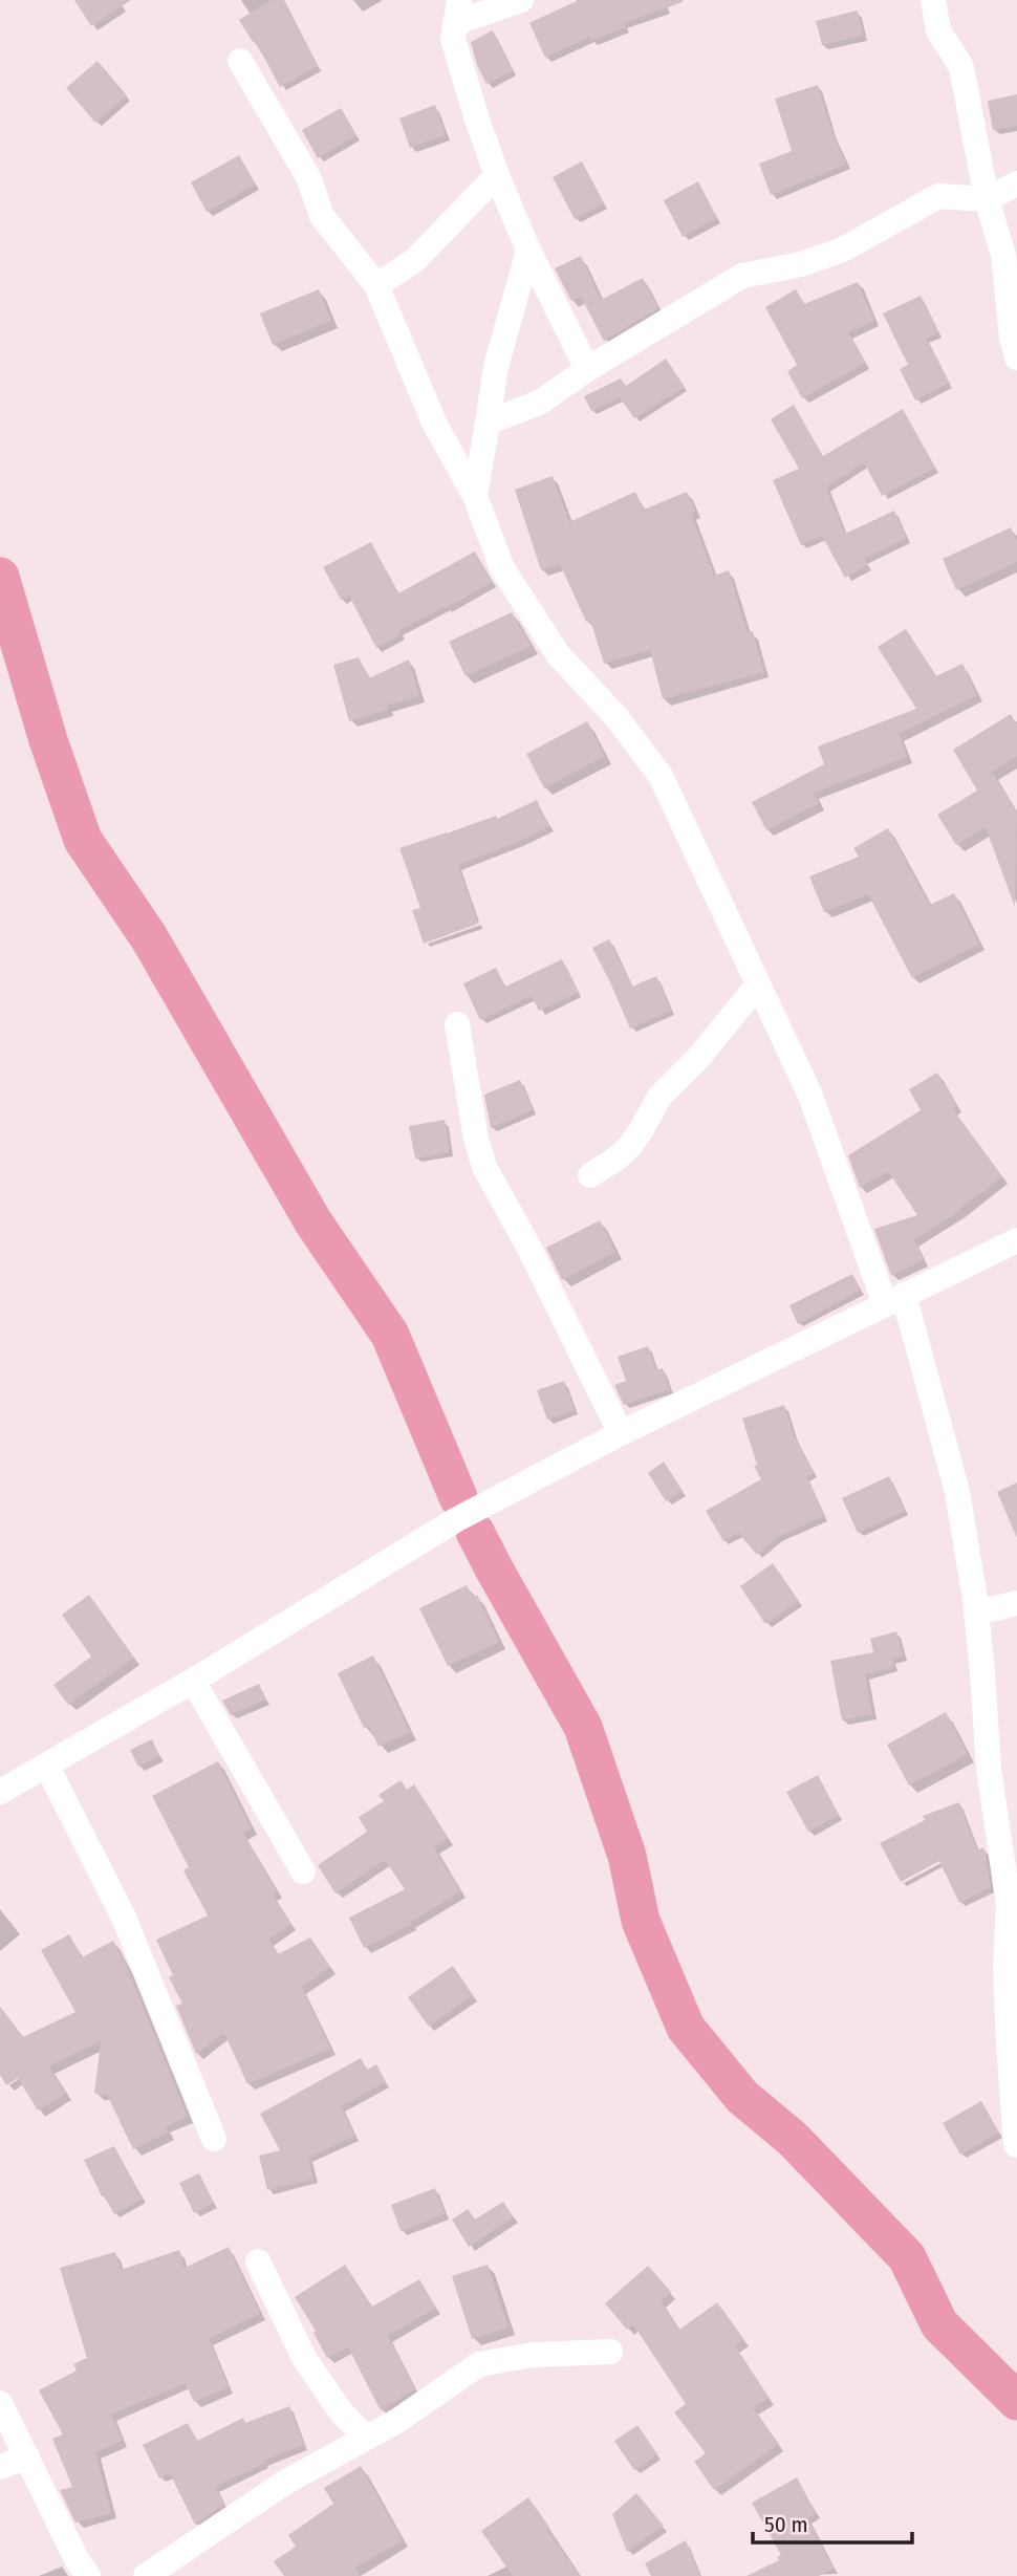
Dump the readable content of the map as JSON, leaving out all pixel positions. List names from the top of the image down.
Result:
{
  "scale_bar": "50 m"
}
